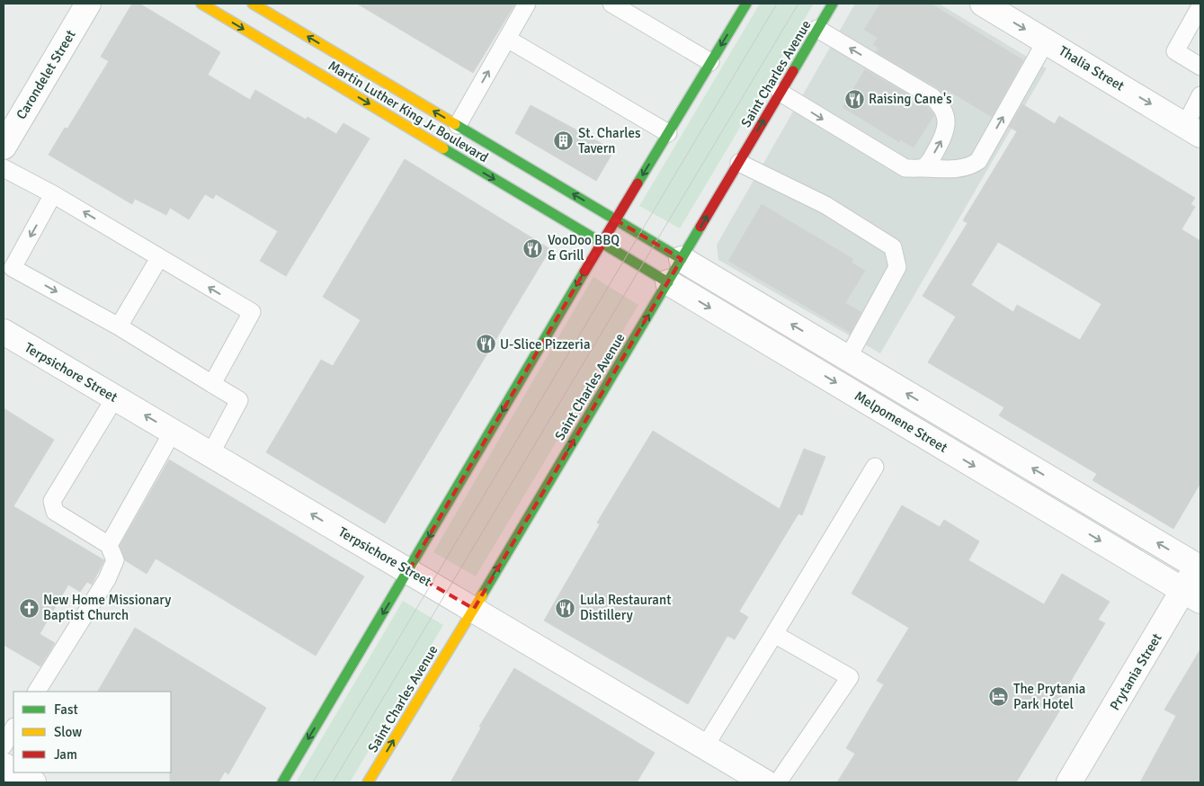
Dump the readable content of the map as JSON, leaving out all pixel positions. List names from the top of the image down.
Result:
{
  "streets": {
    "main road": ["Saint Charles Avenue", "Martin Luther King Jr Boulevard", "Melpomene Street"],
    "street": [
      "Thalia Street",
      "Carondelet Street",
      "Terpsichore Street",
      "Prytania Street"
    ]
  },
  "crossings": [
    ["Saint Charles Avenue", "Terpsichore Street"],
    ["Saint Charles Avenue", "Melpomene Street"],
    ["Martin Luther King Jr Boulevard", "Melpomene Street"],
    ["Melpomene Street", "Prytania Street"]
  ],
  "one_way": ["Thalia Street"],
  "places": {
    "restaurant": [
      "Raising Cane's",
      "VooDoo BBQ & Grill",
      "U-Slice Pizzeria",
      "Lula Restaurant Distillery"
    ],
    "building": ["St. Charles Tavern"],
    "church": ["New Home Missionary Baptist Church"],
    "hotel": ["The Prytania Park Hotel"]
  },
  "legend": ["Fast", "Slow", "Jam"]
}
